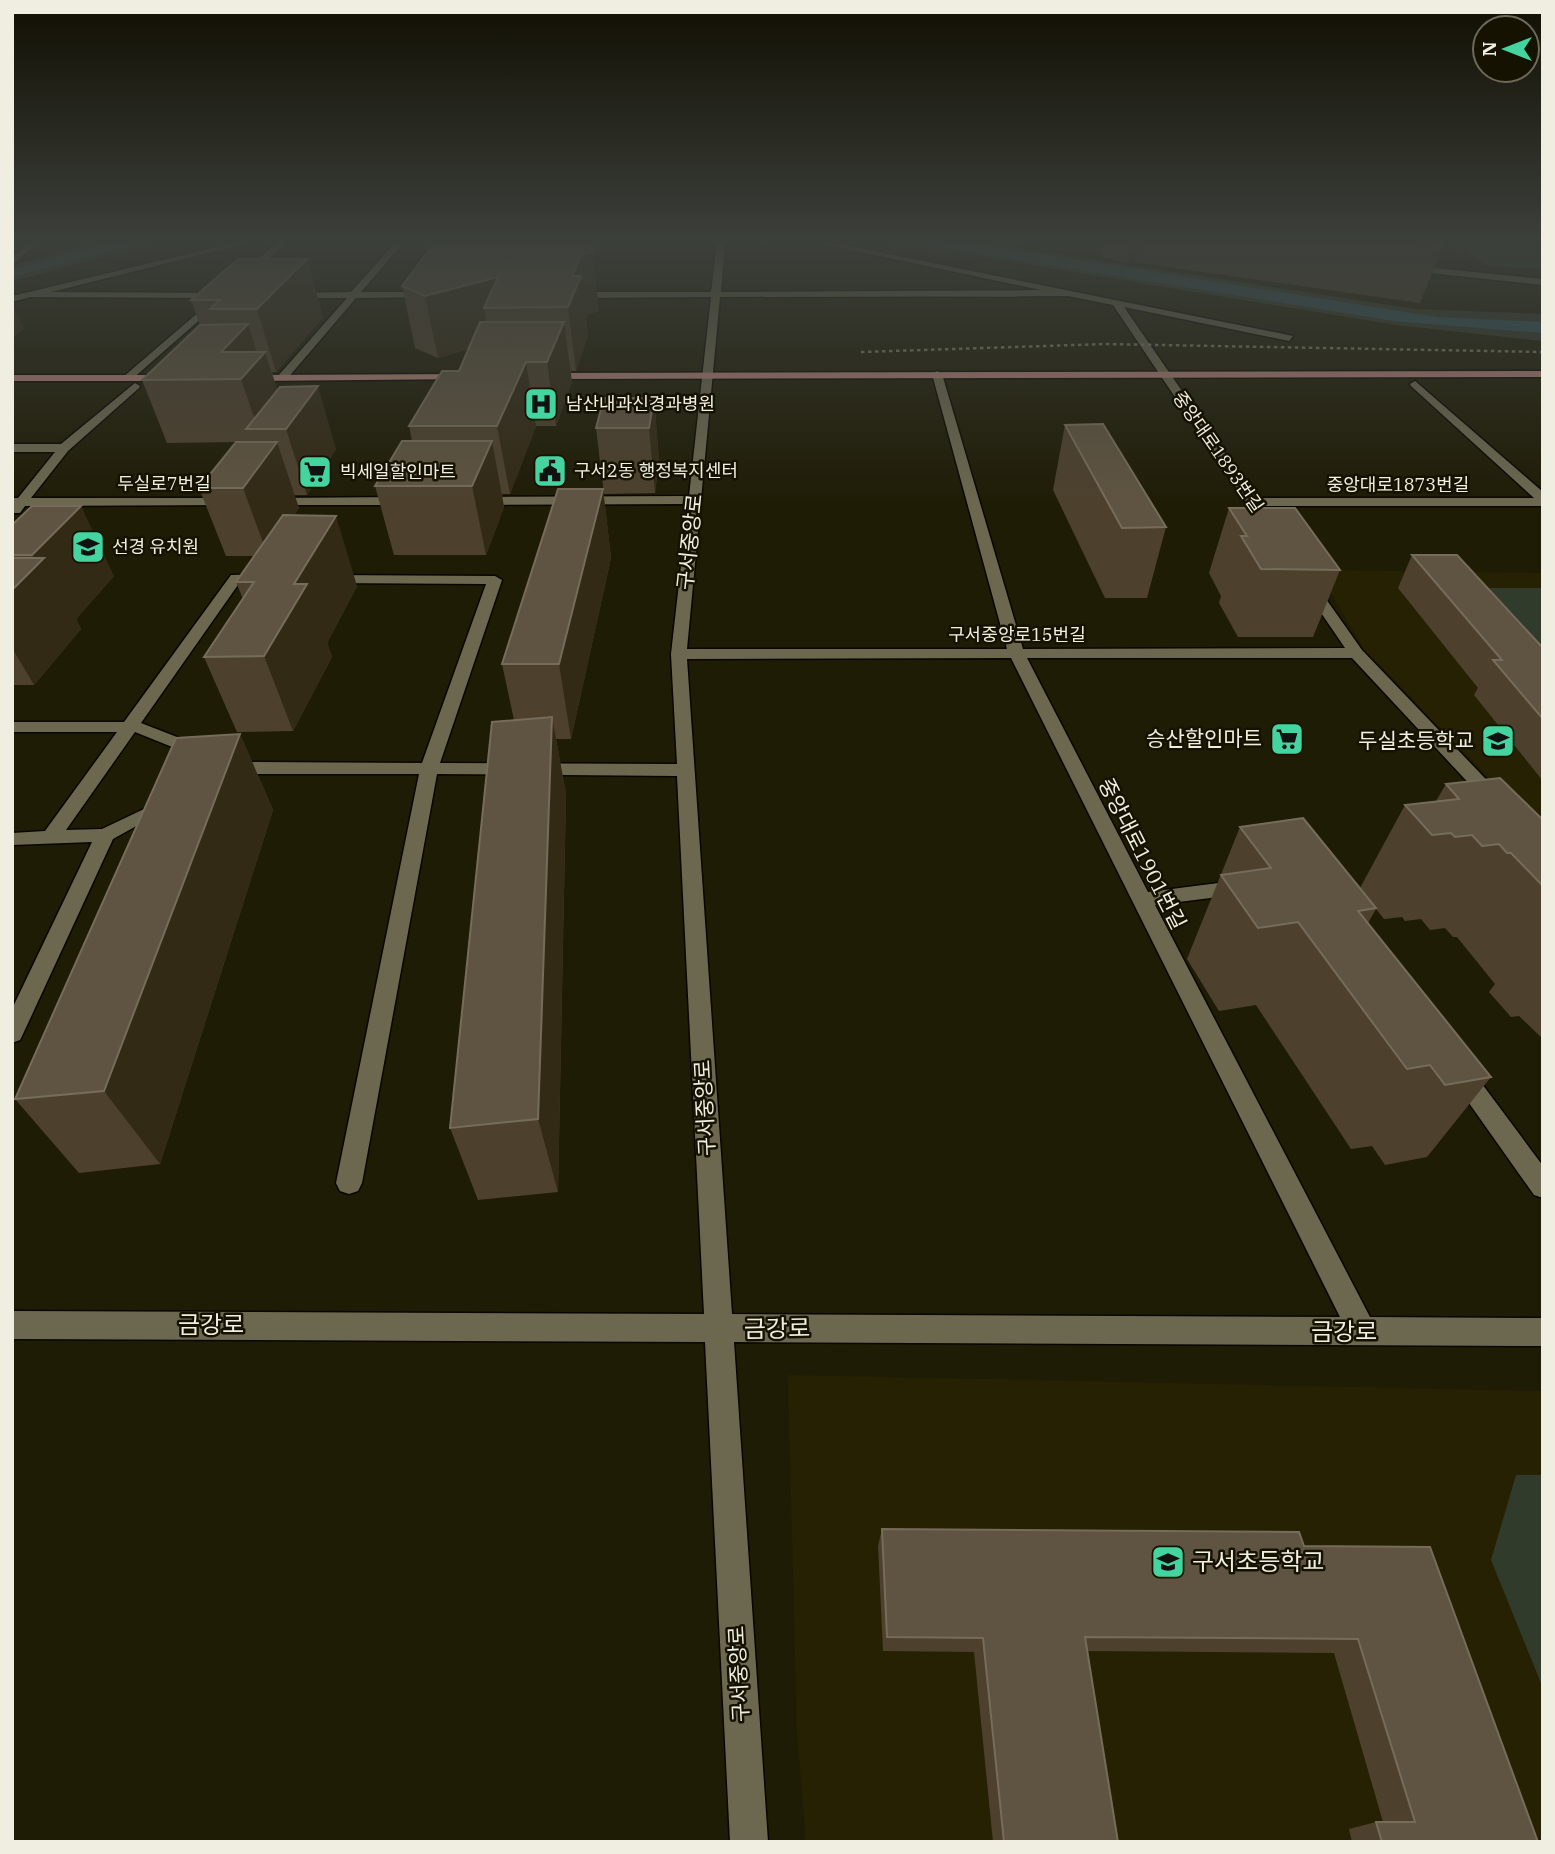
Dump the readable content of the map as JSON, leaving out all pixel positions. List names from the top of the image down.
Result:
{
  "streets": {
    "street": [
      "중앙대로1893번길",
      "두실로7번길",
      "중앙대로1873번길",
      "구서중앙로",
      "구서중앙로15번길",
      "중앙대로1901번길",
      "금강로"
    ]
  },
  "crossings": [
    ["중앙대로1893번길", "중앙대로1873번길"],
    ["구서중앙로", "구서중앙로15번길"],
    ["구서중앙로", "금강로"],
    ["구서중앙로15번길", "중앙대로1901번길"],
    ["중앙대로1901번길", "금강로"]
  ],
  "places": {
    "hospital": ["남산내과신경과병원"],
    "public building": ["구서2동 행정복지센터"],
    "supermarket": ["빅세일할인마트", "승산할인마트"],
    "school or university": ["선경 유치원", "두실초등학교", "구서초등학교"]
  },
  "north": "left"
}
